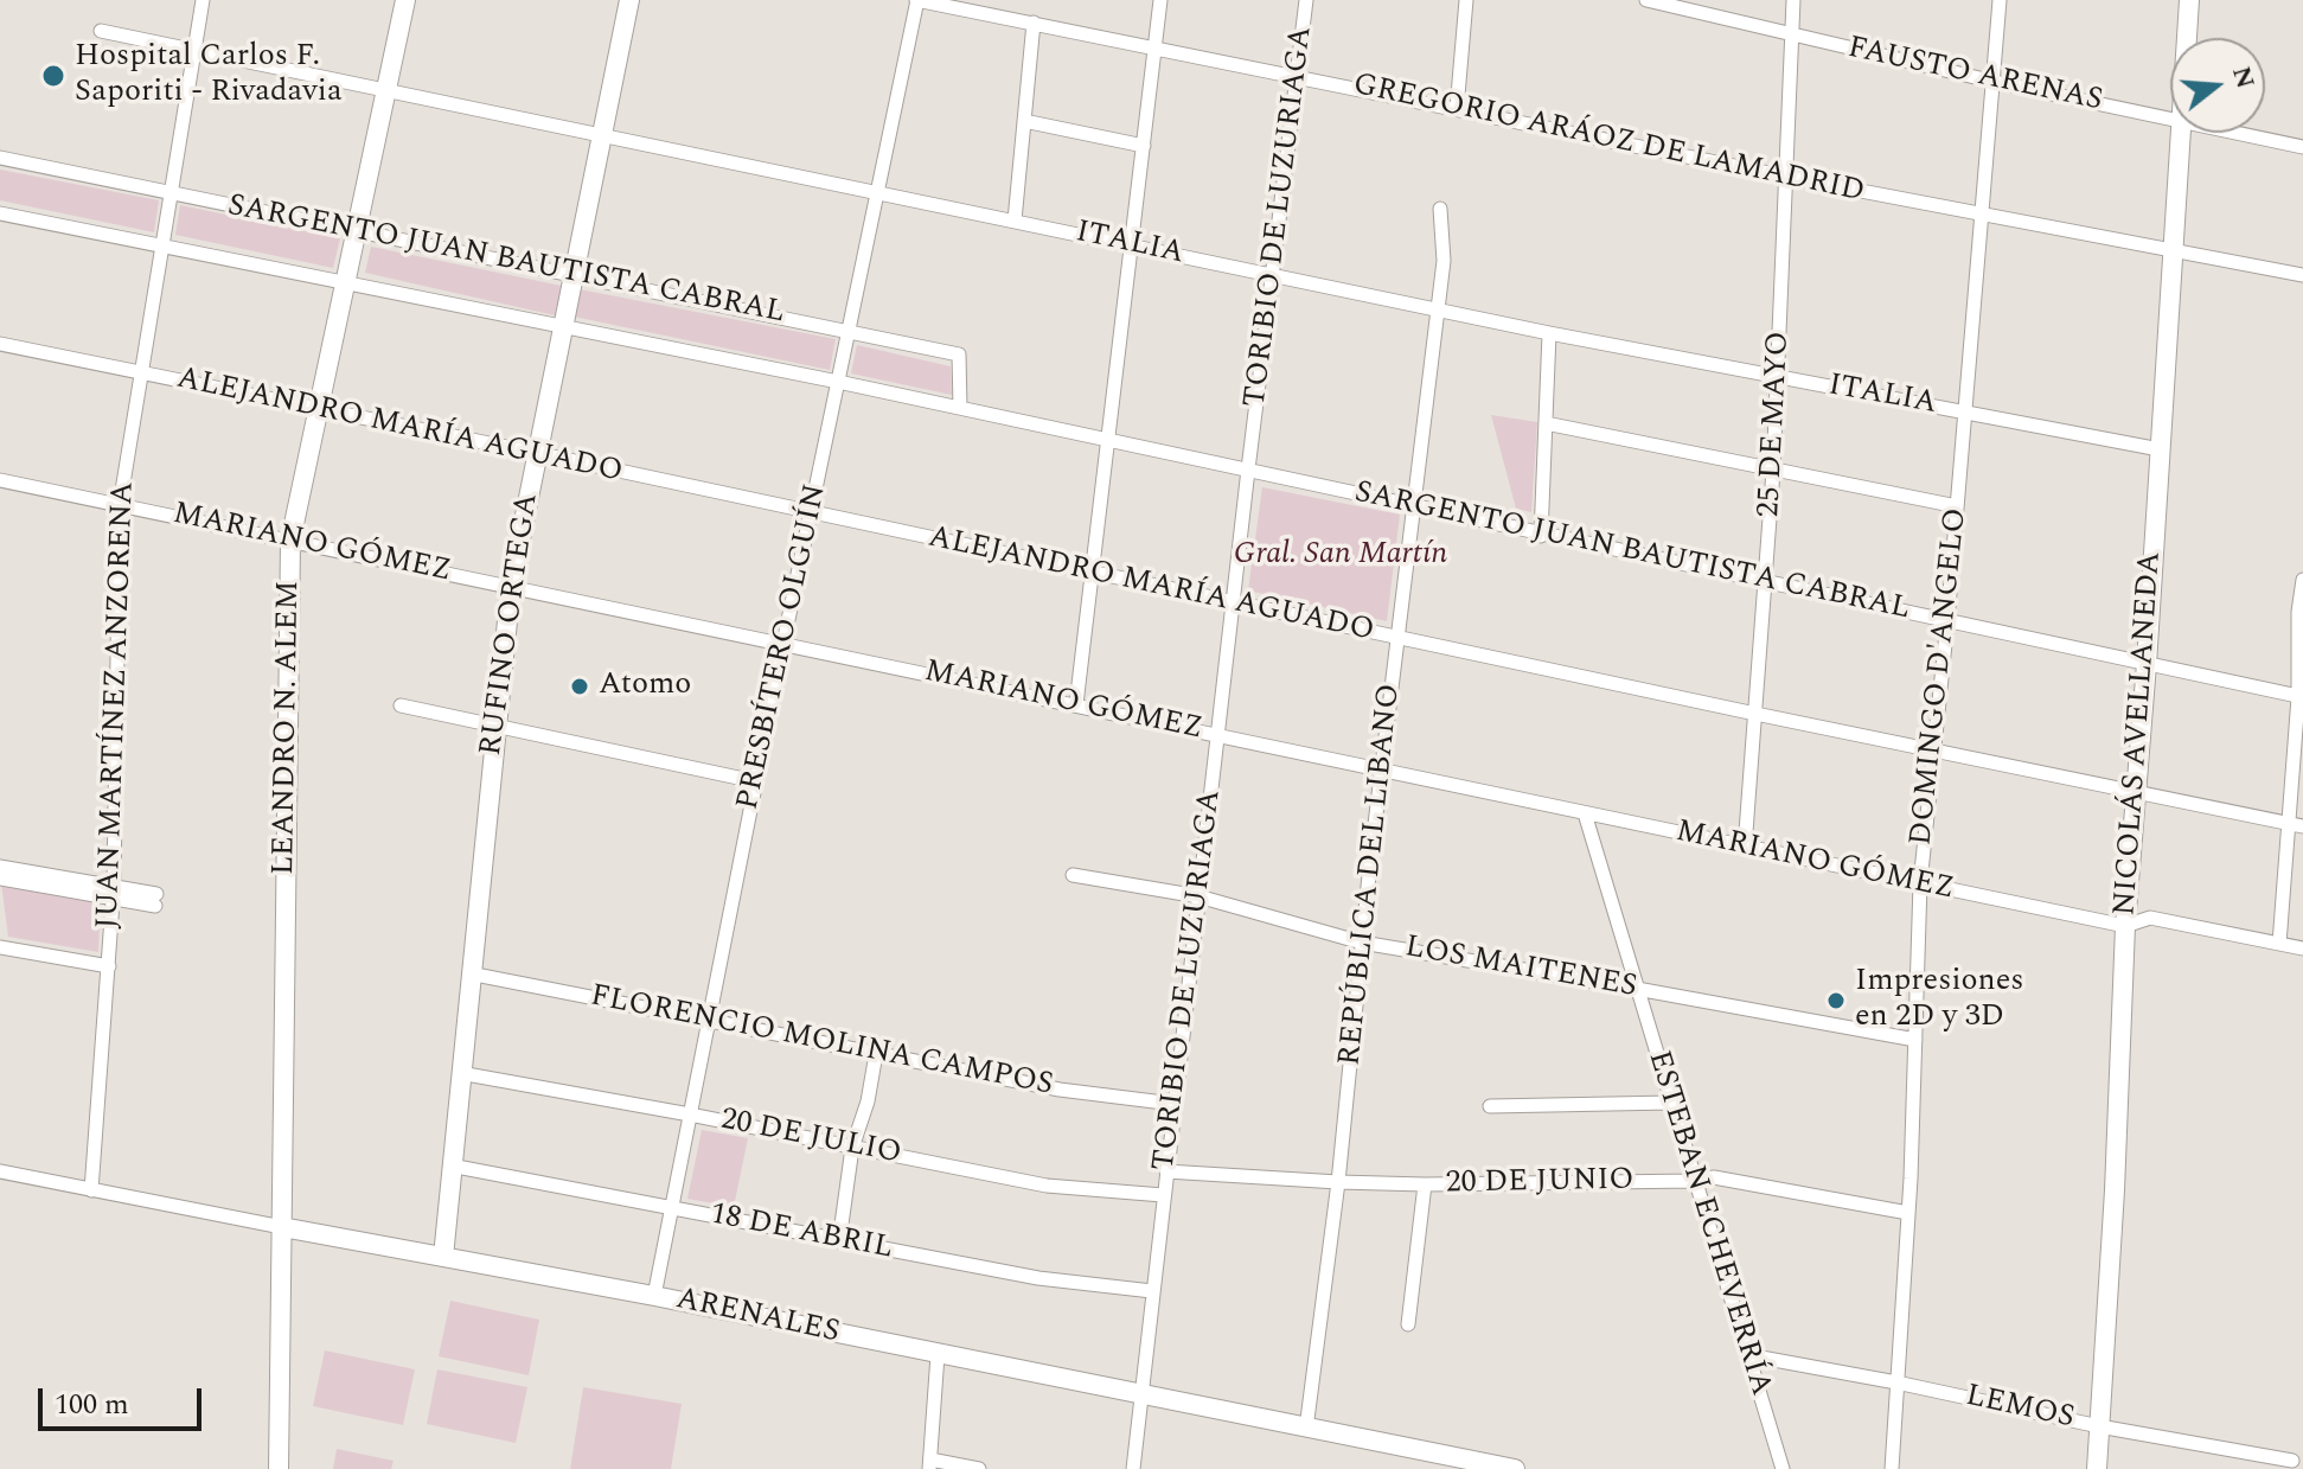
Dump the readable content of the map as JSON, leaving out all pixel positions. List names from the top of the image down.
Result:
{
  "streets": {
    "street": [
      "FAUSTO ARENAS",
      "GREGORIO ARÁOZ DE LAMADRID",
      "TORIBIO DE LUZURIAGA",
      "ITALIA",
      "SARGENTO JUAN BAUTISTA CABRAL",
      "25 DE MAYO",
      "ALEJANDRO MARÍA AGUADO",
      "MARIANO GÓMEZ",
      "RUFINO ORTEGA",
      "PRESBÍTERO OLGUÍN",
      "DOMINGO D'ANGELO",
      "JUAN MARTÍNEZ ANZORENA",
      "LEANDRO N. ALEM",
      "NICOLÁS AVELLANEDA",
      "REPÚBLICA DEL LIBANO",
      "LOS MAITENES",
      "FLORENCIO MOLINA CAMPOS",
      "20 DE JULIO",
      "20 DE JUNIO",
      "ESTEBAN ECHEVERRÍA",
      "18 DE ABRIL",
      "ARENALES",
      "LEMOS"
    ]
  },
  "crossings": [
    ["FAUSTO ARENAS", "25 DE MAYO"],
    ["FAUSTO ARENAS", "DOMINGO D'ANGELO"],
    ["GREGORIO ARÁOZ DE LAMADRID", "TORIBIO DE LUZURIAGA"],
    ["GREGORIO ARÁOZ DE LAMADRID", "25 DE MAYO"],
    ["GREGORIO ARÁOZ DE LAMADRID", "PRESBÍTERO OLGUÍN"],
    ["GREGORIO ARÁOZ DE LAMADRID", "DOMINGO D'ANGELO"],
    ["GREGORIO ARÁOZ DE LAMADRID", "NICOLÁS AVELLANEDA"],
    ["TORIBIO DE LUZURIAGA", "ITALIA"],
    ["TORIBIO DE LUZURIAGA", "SARGENTO JUAN BAUTISTA CABRAL"],
    ["TORIBIO DE LUZURIAGA", "ALEJANDRO MARÍA AGUADO"],
    ["TORIBIO DE LUZURIAGA", "MARIANO GÓMEZ"],
    ["TORIBIO DE LUZURIAGA", "LOS MAITENES"],
    ["TORIBIO DE LUZURIAGA", "FLORENCIO MOLINA CAMPOS"],
    ["TORIBIO DE LUZURIAGA", "20 DE JULIO"],
    ["TORIBIO DE LUZURIAGA", "20 DE JUNIO"],
    ["TORIBIO DE LUZURIAGA", "18 DE ABRIL"],
    ["TORIBIO DE LUZURIAGA", "ARENALES"],
    ["ITALIA", "25 DE MAYO"],
    ["ITALIA", "RUFINO ORTEGA"],
    ["ITALIA", "PRESBÍTERO OLGUÍN"],
    ["ITALIA", "DOMINGO D'ANGELO"],
    ["ITALIA", "JUAN MARTÍNEZ ANZORENA"],
    ["ITALIA", "LEANDRO N. ALEM"],
    ["ITALIA", "NICOLÁS AVELLANEDA"],
    ["ITALIA", "REPÚBLICA DEL LIBANO"],
    ["SARGENTO JUAN BAUTISTA CABRAL", "25 DE MAYO"],
    ["SARGENTO JUAN BAUTISTA CABRAL", "RUFINO ORTEGA"],
    ["SARGENTO JUAN BAUTISTA CABRAL", "PRESBÍTERO OLGUÍN"],
    ["SARGENTO JUAN BAUTISTA CABRAL", "DOMINGO D'ANGELO"],
    ["SARGENTO JUAN BAUTISTA CABRAL", "JUAN MARTÍNEZ ANZORENA"],
    ["SARGENTO JUAN BAUTISTA CABRAL", "LEANDRO N. ALEM"],
    ["SARGENTO JUAN BAUTISTA CABRAL", "NICOLÁS AVELLANEDA"],
    ["SARGENTO JUAN BAUTISTA CABRAL", "REPÚBLICA DEL LIBANO"],
    ["25 DE MAYO", "ALEJANDRO MARÍA AGUADO"],
    ["25 DE MAYO", "MARIANO GÓMEZ"],
    ["ALEJANDRO MARÍA AGUADO", "RUFINO ORTEGA"],
    ["ALEJANDRO MARÍA AGUADO", "PRESBÍTERO OLGUÍN"],
    ["ALEJANDRO MARÍA AGUADO", "DOMINGO D'ANGELO"],
    ["ALEJANDRO MARÍA AGUADO", "JUAN MARTÍNEZ ANZORENA"],
    ["ALEJANDRO MARÍA AGUADO", "LEANDRO N. ALEM"],
    ["ALEJANDRO MARÍA AGUADO", "NICOLÁS AVELLANEDA"],
    ["ALEJANDRO MARÍA AGUADO", "REPÚBLICA DEL LIBANO"],
    ["MARIANO GÓMEZ", "RUFINO ORTEGA"],
    ["MARIANO GÓMEZ", "PRESBÍTERO OLGUÍN"],
    ["MARIANO GÓMEZ", "DOMINGO D'ANGELO"],
    ["MARIANO GÓMEZ", "JUAN MARTÍNEZ ANZORENA"],
    ["MARIANO GÓMEZ", "LEANDRO N. ALEM"],
    ["MARIANO GÓMEZ", "NICOLÁS AVELLANEDA"],
    ["MARIANO GÓMEZ", "REPÚBLICA DEL LIBANO"],
    ["MARIANO GÓMEZ", "ESTEBAN ECHEVERRÍA"],
    ["RUFINO ORTEGA", "FLORENCIO MOLINA CAMPOS"],
    ["RUFINO ORTEGA", "20 DE JULIO"],
    ["RUFINO ORTEGA", "18 DE ABRIL"],
    ["RUFINO ORTEGA", "ARENALES"],
    ["PRESBÍTERO OLGUÍN", "FLORENCIO MOLINA CAMPOS"],
    ["PRESBÍTERO OLGUÍN", "20 DE JULIO"],
    ["PRESBÍTERO OLGUÍN", "18 DE ABRIL"],
    ["PRESBÍTERO OLGUÍN", "ARENALES"],
    ["DOMINGO D'ANGELO", "LOS MAITENES"],
    ["DOMINGO D'ANGELO", "20 DE JUNIO"],
    ["DOMINGO D'ANGELO", "LEMOS"],
    ["JUAN MARTÍNEZ ANZORENA", "ARENALES"],
    ["LEANDRO N. ALEM", "ARENALES"],
    ["NICOLÁS AVELLANEDA", "LEMOS"],
    ["REPÚBLICA DEL LIBANO", "LOS MAITENES"],
    ["REPÚBLICA DEL LIBANO", "20 DE JUNIO"],
    ["REPÚBLICA DEL LIBANO", "ARENALES"],
    ["LOS MAITENES", "ESTEBAN ECHEVERRÍA"],
    ["20 DE JUNIO", "ESTEBAN ECHEVERRÍA"],
    ["ESTEBAN ECHEVERRÍA", "LEMOS"]
  ],
  "parks": ["Gral. San Martín"],
  "places": ["Hospital Carlos F. Saporiti - Rivadavia", "Atomo", "Impresiones en 2D y 3D"],
  "scale_bar": "100 m",
  "north": "right"
}
